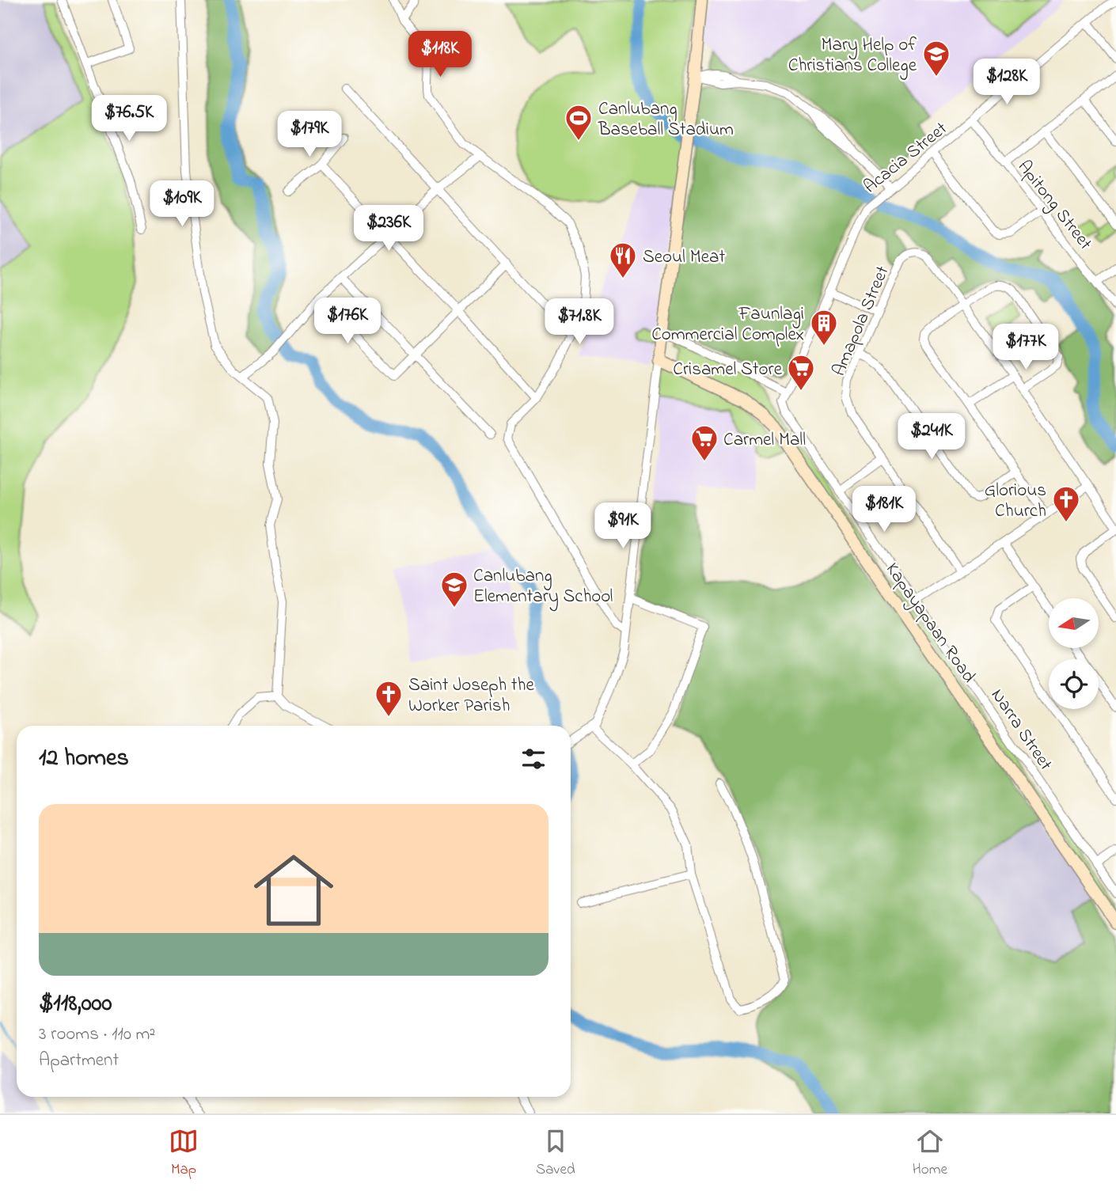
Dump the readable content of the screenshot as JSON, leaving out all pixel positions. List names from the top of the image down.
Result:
{
  "streets": {
    "street": [
      "Acacia Street",
      "Apitong Street",
      "Amapola Street",
      "Kapayapaan Road",
      "Narra Street"
    ]
  },
  "crossings": [
    ["Acacia Street", "Apitong Street"],
    ["Acacia Street", "Narra Street"]
  ],
  "places": {
    "school or university": ["Mary Help of Christians College", "Canlubang Elementary School"],
    "sports": ["Canlubang Baseball Stadium"],
    "restaurant": ["Seoul Meat"],
    "building": ["Faunlagi Commercial Complex"],
    "supermarket": ["Crisamel Store", "Carmel Mall"],
    "church": ["Glorious Church", "Saint Joseph the Worker Parish"]
  },
  "north": "left",
  "page": {
    "price": [
      "$118K",
      "$128K",
      "$76.5K",
      "$179K",
      "$109K",
      "$236K",
      "$176K",
      "$71.8K",
      "$177K",
      "$241K",
      "$181K",
      "$91K"
    ],
    "heading": "12 homes",
    "list": [
      {
        "name": "$118,000",
        "note": "3 rooms · 110 m² · Apartment"
      }
    ],
    "tabs": ["Map", "Saved", "Home"]
  }
}
